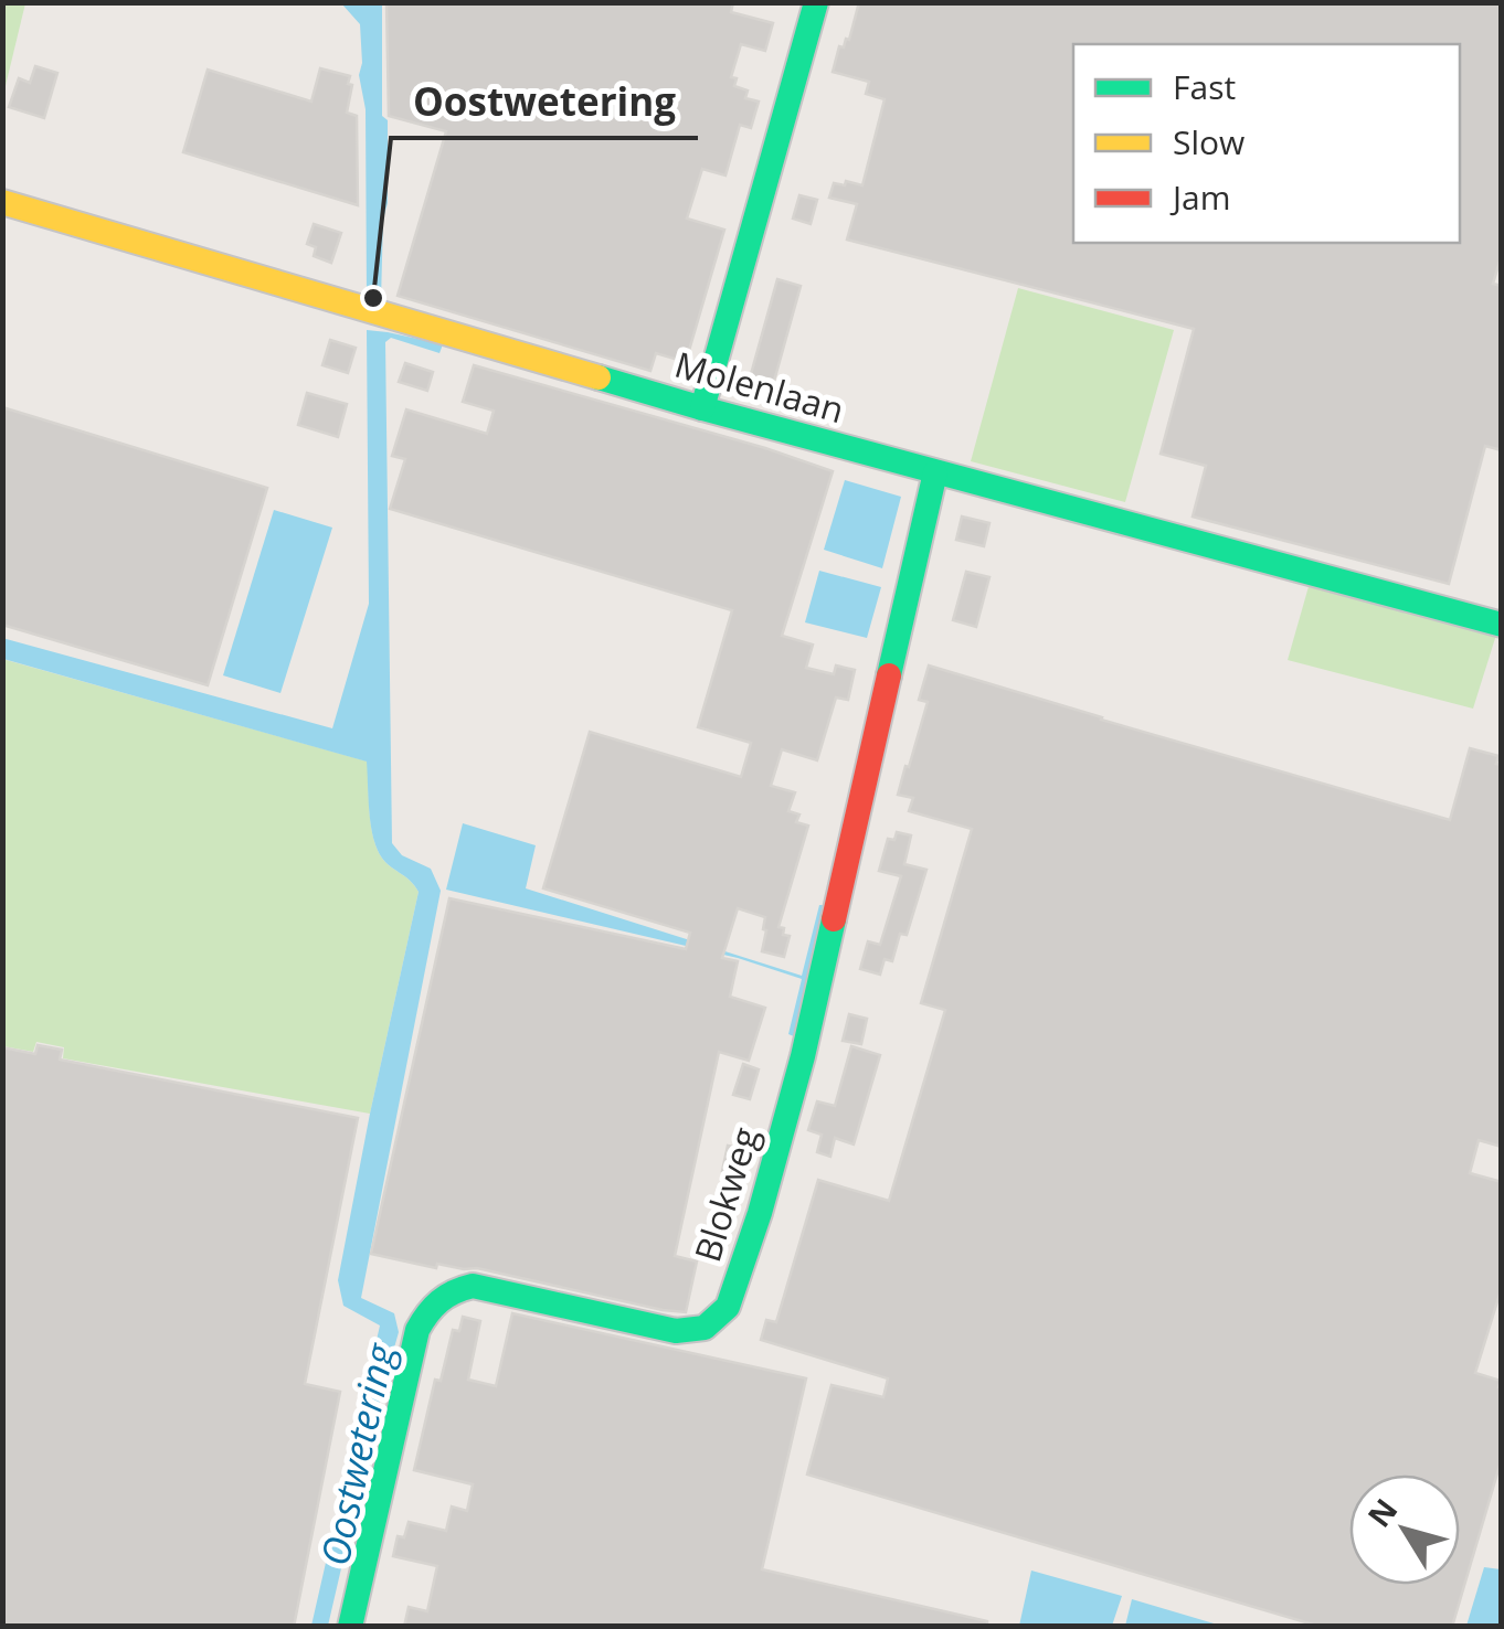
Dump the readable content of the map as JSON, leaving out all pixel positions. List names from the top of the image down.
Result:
{
  "streets": {
    "street": ["Molenlaan", "Blokweg"]
  },
  "crossings": [
    ["Molenlaan", "Blokweg"]
  ],
  "water": ["Oostwetering"],
  "places": ["Oostwetering"],
  "legend": ["Fast", "Slow", "Jam"],
  "north": "top left"
}
